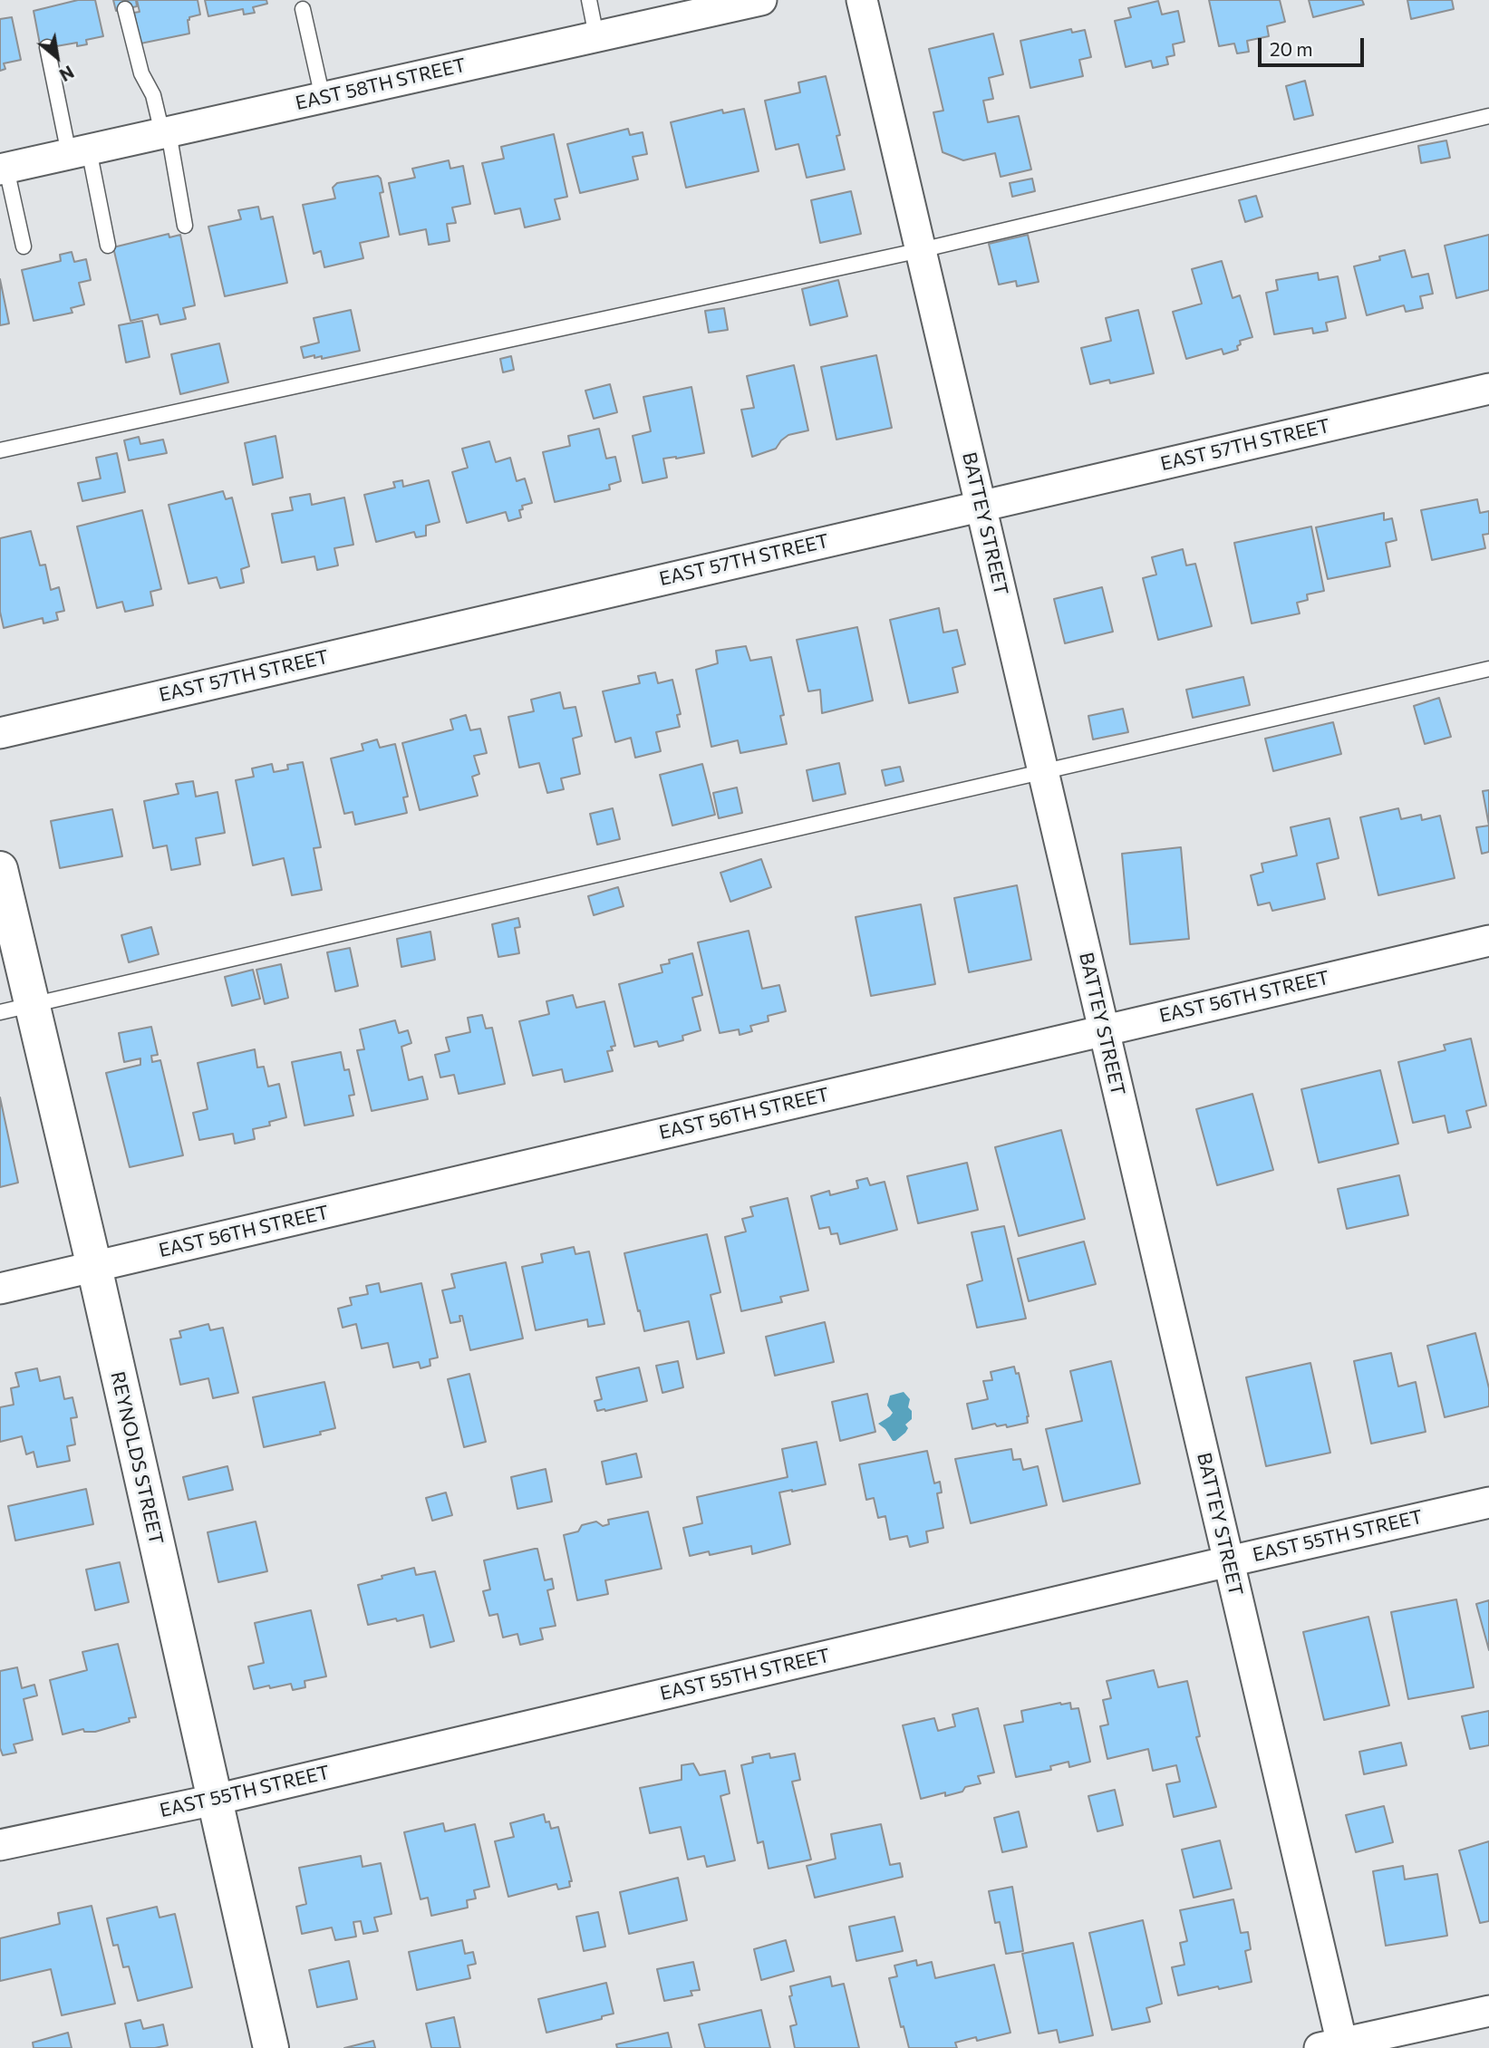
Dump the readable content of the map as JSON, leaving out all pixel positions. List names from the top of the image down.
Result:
{
  "streets": {
    "street": [
      "EAST 58TH STREET",
      "EAST 57TH STREET",
      "BATTEY STREET",
      "EAST 56TH STREET",
      "REYNOLDS STREET",
      "EAST 55TH STREET"
    ]
  },
  "crossings": [
    ["EAST 57TH STREET", "BATTEY STREET"],
    ["BATTEY STREET", "EAST 56TH STREET"],
    ["BATTEY STREET", "EAST 55TH STREET"],
    ["EAST 56TH STREET", "REYNOLDS STREET"],
    ["REYNOLDS STREET", "EAST 55TH STREET"]
  ],
  "scale_bar": "20 m",
  "north": "bottom right"
}
